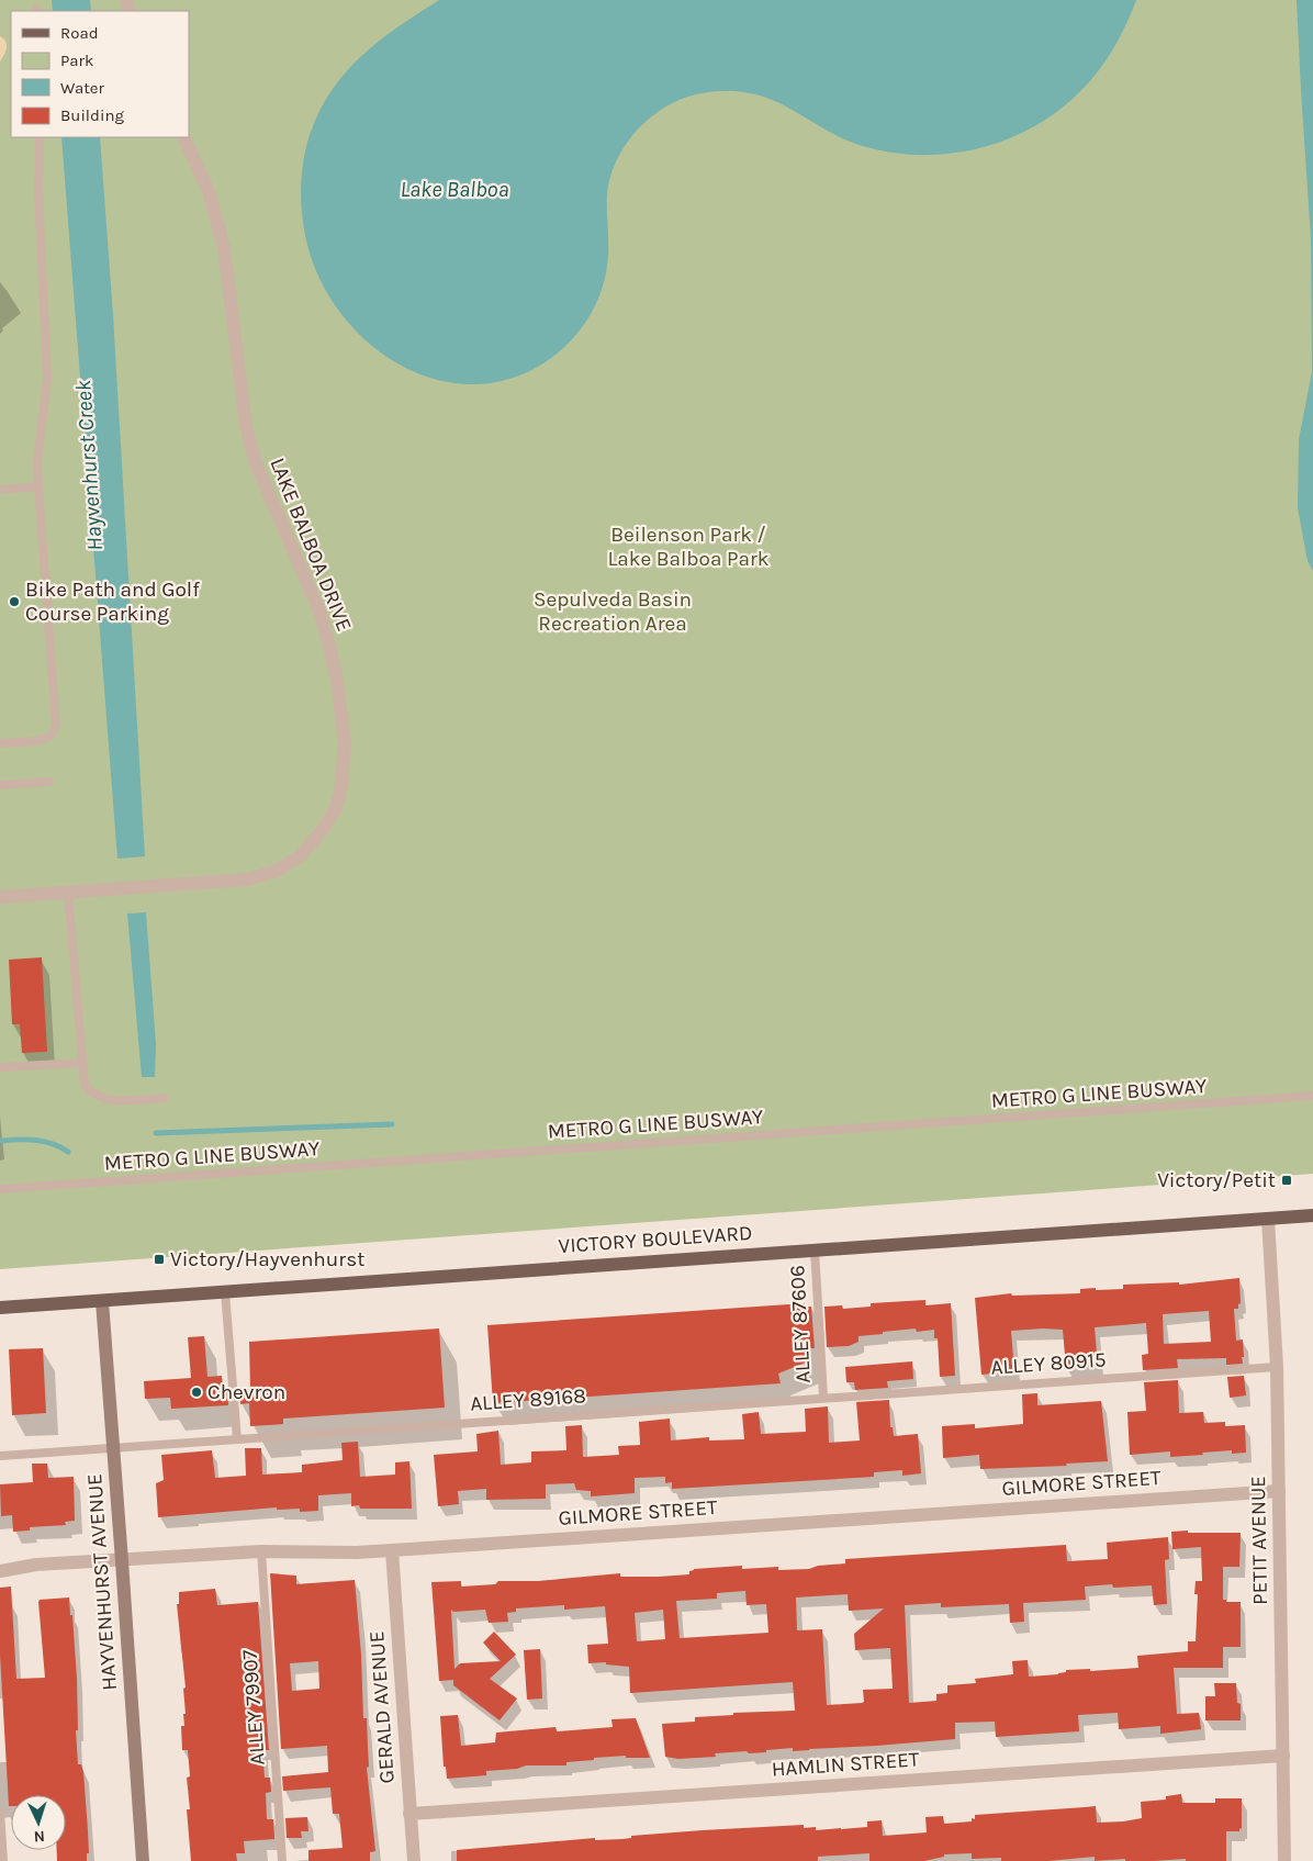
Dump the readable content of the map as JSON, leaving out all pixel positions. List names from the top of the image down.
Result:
{
  "streets": {
    "main road": ["VICTORY BOULEVARD", "HAYVENHURST AVENUE"],
    "street": [
      "LAKE BALBOA DRIVE",
      "GILMORE STREET",
      "PETIT AVENUE",
      "GERALD AVENUE",
      "HAMLIN STREET"
    ],
    "lane": [
      "METRO G LINE BUSWAY",
      "ALLEY 87606",
      "ALLEY 80915",
      "ALLEY 89168",
      "ALLEY 79907"
    ]
  },
  "crossings": [
    ["VICTORY BOULEVARD", "ALLEY 87606"],
    ["VICTORY BOULEVARD", "PETIT AVENUE"],
    ["VICTORY BOULEVARD", "HAYVENHURST AVENUE"],
    ["ALLEY 87606", "ALLEY 80915"],
    ["ALLEY 87606", "ALLEY 89168"],
    ["ALLEY 80915", "ALLEY 89168"],
    ["ALLEY 80915", "PETIT AVENUE"],
    ["ALLEY 89168", "HAYVENHURST AVENUE"],
    ["GILMORE STREET", "PETIT AVENUE"],
    ["GILMORE STREET", "HAYVENHURST AVENUE"],
    ["GILMORE STREET", "ALLEY 79907"],
    ["GILMORE STREET", "GERALD AVENUE"],
    ["PETIT AVENUE", "HAMLIN STREET"],
    ["GERALD AVENUE", "HAMLIN STREET"]
  ],
  "water": ["Lake Balboa", "Hayvenhurst Creek"],
  "parks": ["Beilenson Park / Lake Balboa Park", "Sepulveda Basin Recreation Area"],
  "places": {
    "other": ["Bike Path and Golf Course Parking", "Chevron"],
    "transit": ["Victory/Petit", "Victory/Hayvenhurst"]
  },
  "legend": [
    "Road",
    "Park",
    "Water",
    "Building"
  ],
  "north": "bottom"
}
